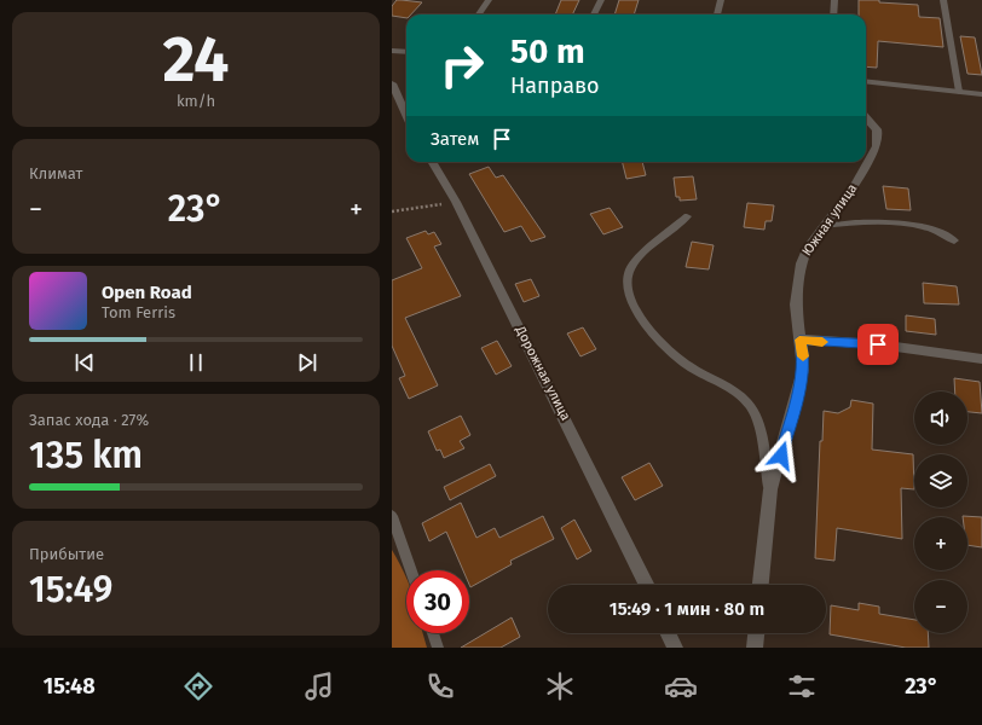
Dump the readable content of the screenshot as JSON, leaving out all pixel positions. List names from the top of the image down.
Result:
{
  "streets": {
    "street": ["Южная улица", "Дорожная улица"]
  },
  "page": {
    "tile": [
      ["24", "km/h"],
      "Климат",
      ["Запас хода · 27%", "135 km"],
      ["Прибытие", "15:49"]
    ],
    "turn": ["50 m", "Направо"],
    "then": "Затем",
    "heat": ["−", "23°", "+"],
    "song": ["Open Road", "Tom Ferris"],
    "map_buttons": ["+", "−"],
    "limit": "30",
    "trip": "15:49 · 1 мин · 80 m",
    "tabs": ["15:48", "23°"]
  }
}
